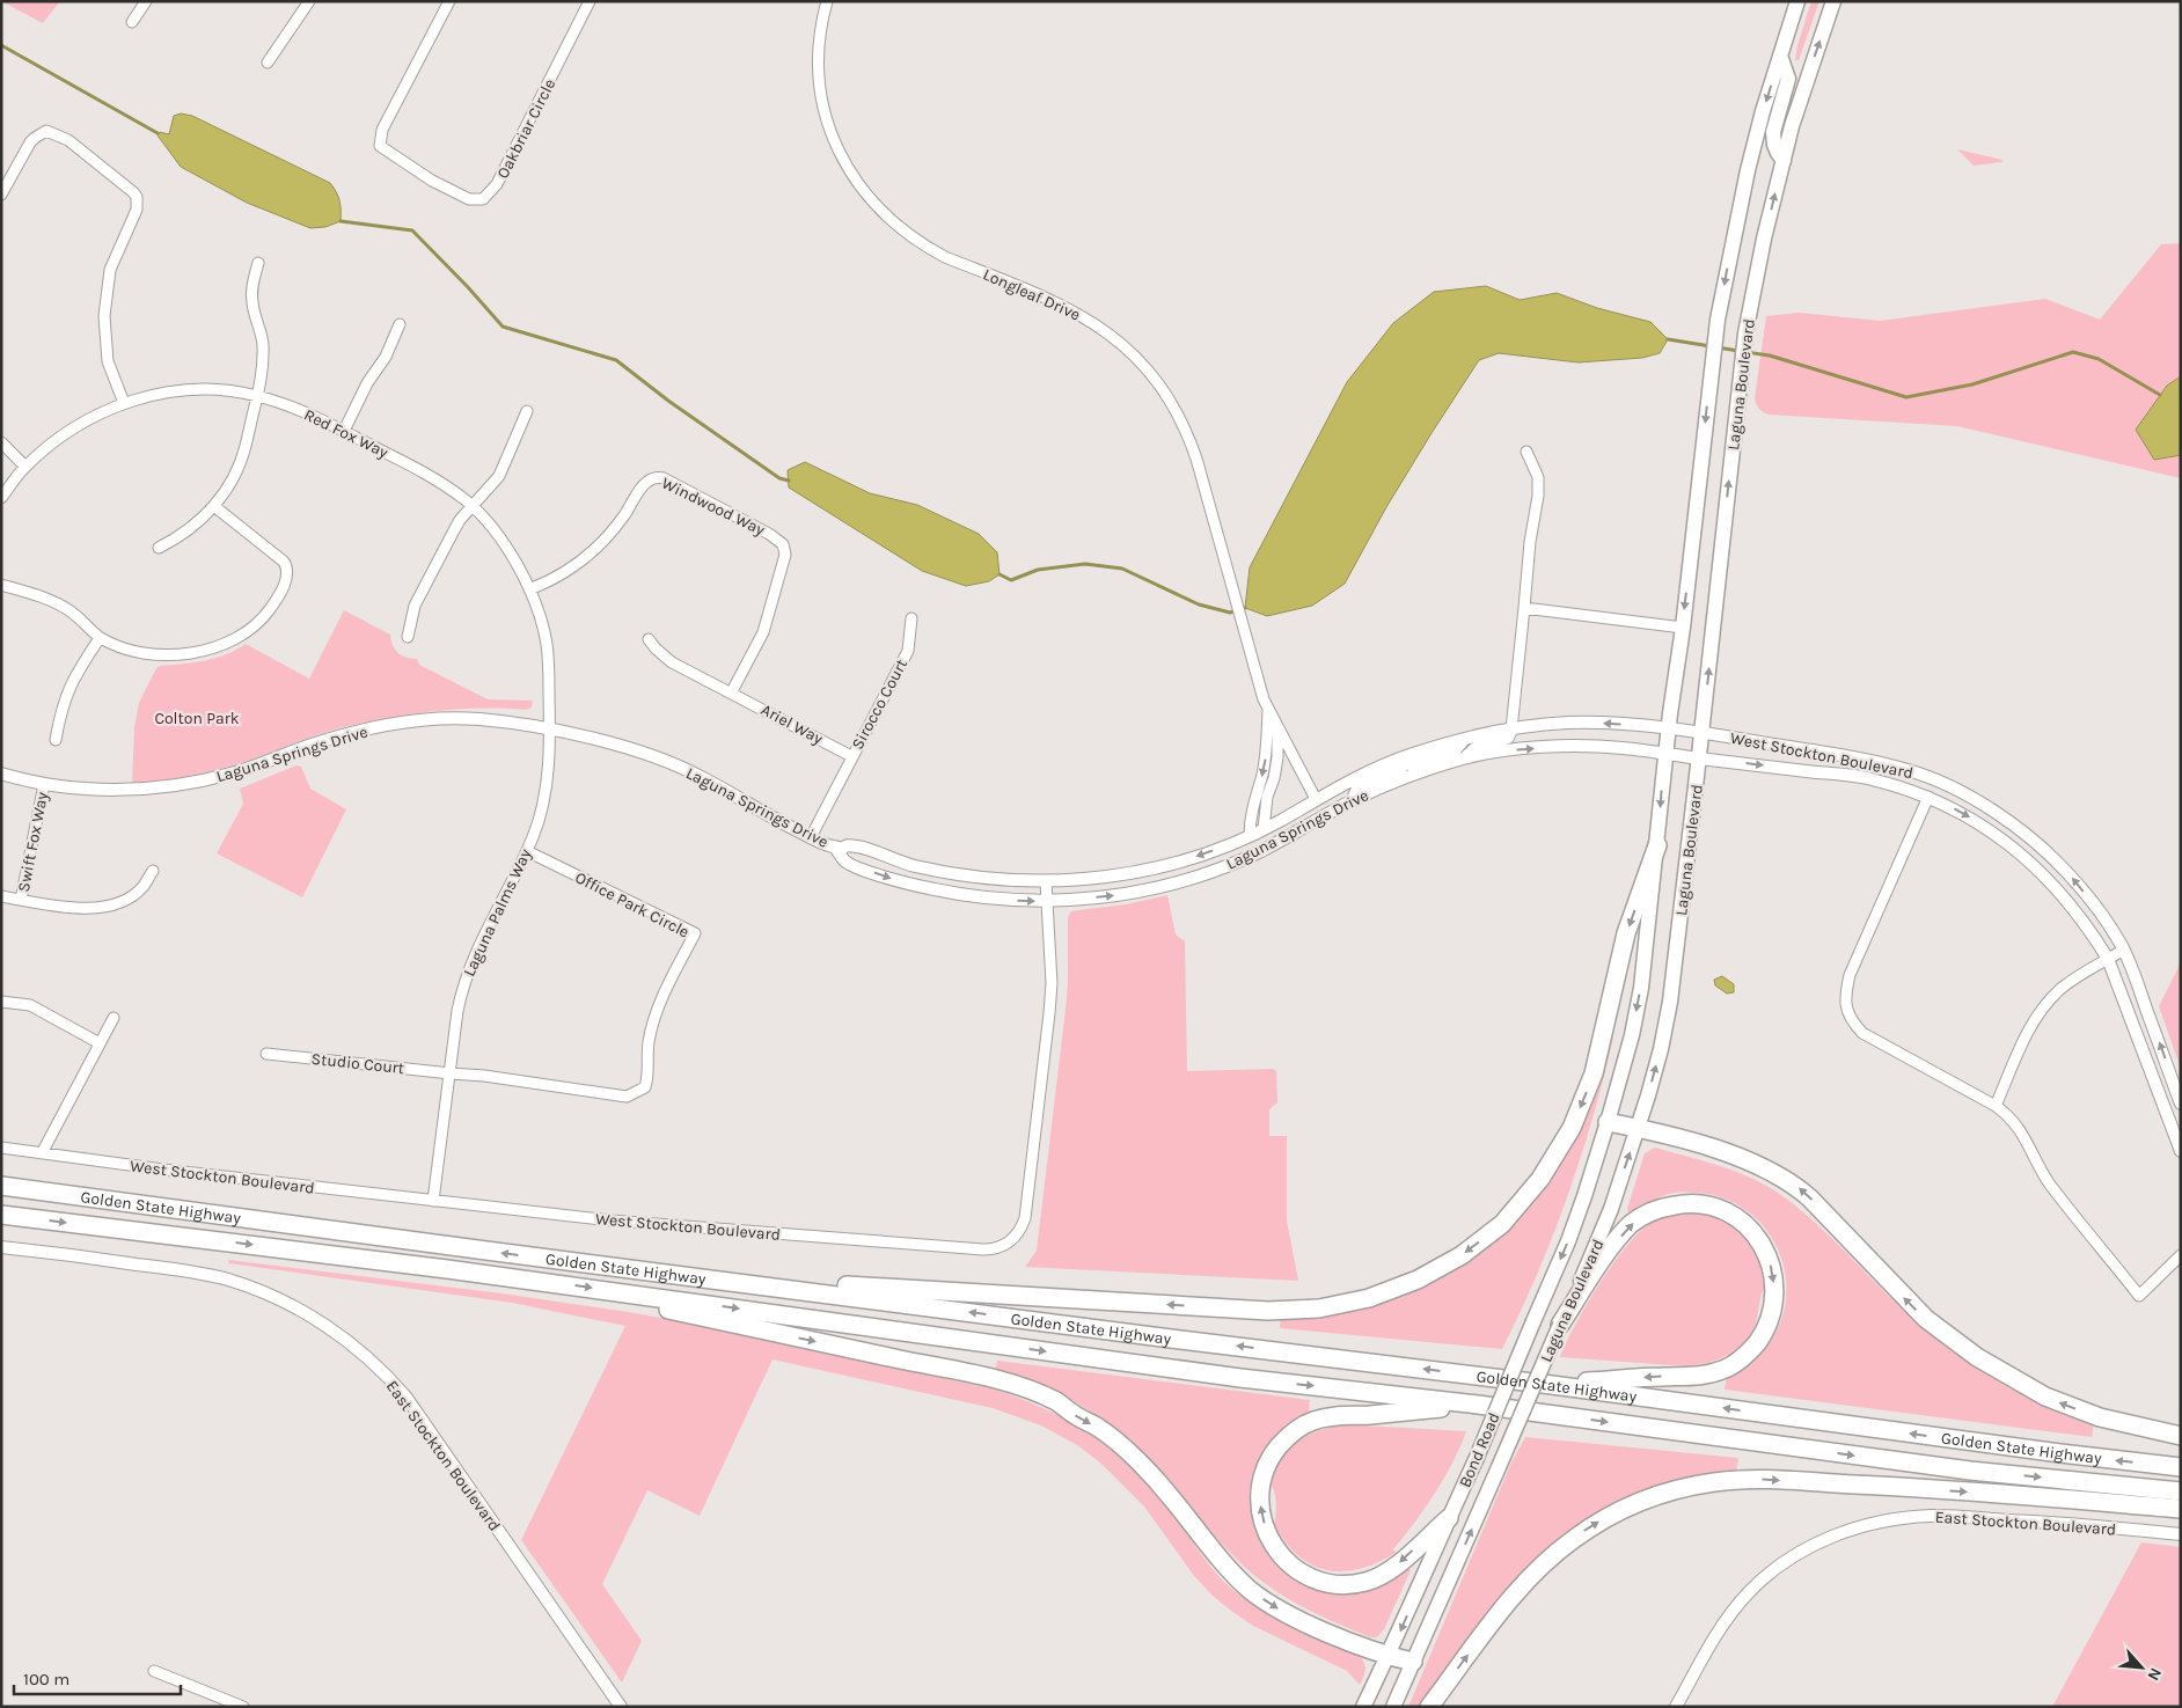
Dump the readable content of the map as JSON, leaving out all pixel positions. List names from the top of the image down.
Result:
{
  "streets": {
    "highway": ["Golden State Highway"],
    "main road": ["Laguna Boulevard", "Bond Road"],
    "street": [
      "Oakbriar Circle",
      "Longleaf Drive",
      "Red Fox Way",
      "Windwood Way",
      "Sirocco Court",
      "Ariel Way",
      "Laguna Springs Drive",
      "West Stockton Boulevard",
      "Swift Fox Way",
      "Office Park Circle",
      "Laguna Palms Way",
      "Studio Court",
      "East Stockton Boulevard"
    ]
  },
  "crossings": [
    ["Longleaf Drive", "Laguna Springs Drive"],
    ["Laguna Boulevard", "Laguna Springs Drive"],
    ["Laguna Boulevard", "West Stockton Boulevard"],
    ["Laguna Boulevard", "Bond Road"],
    ["Red Fox Way", "Windwood Way"],
    ["Red Fox Way", "Laguna Springs Drive"],
    ["Red Fox Way", "Laguna Palms Way"],
    ["Windwood Way", "Ariel Way"],
    ["Sirocco Court", "Ariel Way"],
    ["Sirocco Court", "Laguna Springs Drive"],
    ["Laguna Springs Drive", "West Stockton Boulevard"],
    ["Laguna Springs Drive", "Swift Fox Way"],
    ["Laguna Springs Drive", "Laguna Palms Way"],
    ["West Stockton Boulevard", "Laguna Palms Way"],
    ["Office Park Circle", "Laguna Palms Way"],
    ["Office Park Circle", "Studio Court"],
    ["Laguna Palms Way", "Studio Court"]
  ],
  "one_way": ["Bond Road"],
  "parks": ["Colton Park"],
  "scale_bar": "100 m",
  "north": "bottom right"
}
